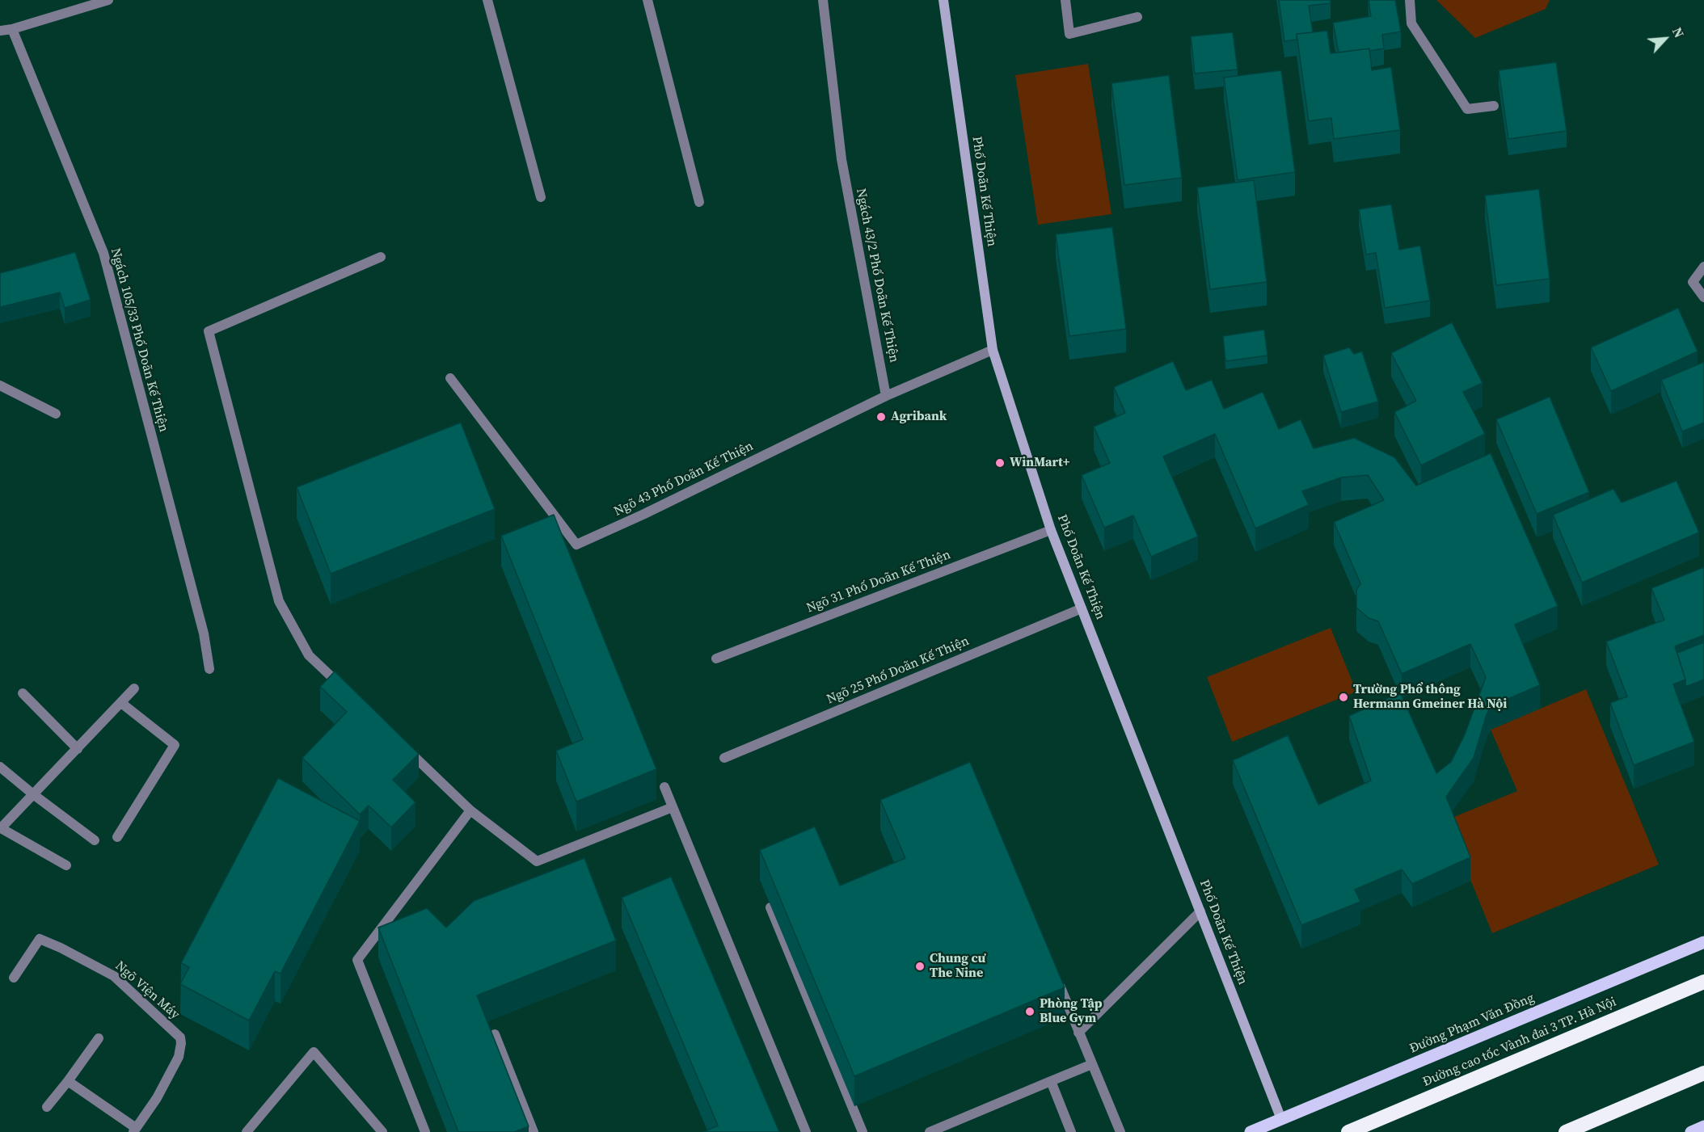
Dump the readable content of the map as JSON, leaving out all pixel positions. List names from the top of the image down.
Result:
{
  "streets": {
    "highway": ["Đường cao tốc Vành đai 3 TP. Hà Nội"],
    "main road": ["Đường Phạm Văn Đồng"],
    "street": ["Phố Doãn Kế Thiện"],
    "lane": [
      "Ngách 43/2 Phố Doãn Kế Thiện",
      "Ngách 105/33 Phố Doãn Kế Thiện",
      "Ngõ 43 Phố Doãn Kế Thiện",
      "Ngõ 31 Phố Doãn Kế Thiện",
      "Ngõ 25 Phố Doãn Kế Thiện",
      "Ngõ Viện Máy"
    ]
  },
  "crossings": [
    ["Phố Doãn Kế Thiện", "Ngõ 43 Phố Doãn Kế Thiện"],
    ["Phố Doãn Kế Thiện", "Ngõ 31 Phố Doãn Kế Thiện"],
    ["Phố Doãn Kế Thiện", "Ngõ 25 Phố Doãn Kế Thiện"],
    ["Phố Doãn Kế Thiện", "Đường Phạm Văn Đồng"],
    ["Ngách 43/2 Phố Doãn Kế Thiện", "Ngõ 43 Phố Doãn Kế Thiện"]
  ],
  "places": [
    "Agribank",
    "WinMart+",
    "Trường Phổ thông Hermann Gmeiner Hà Nội",
    "Chung cư The Nine",
    "Phòng Tập Blue Gym"
  ],
  "north": "top right"
}
